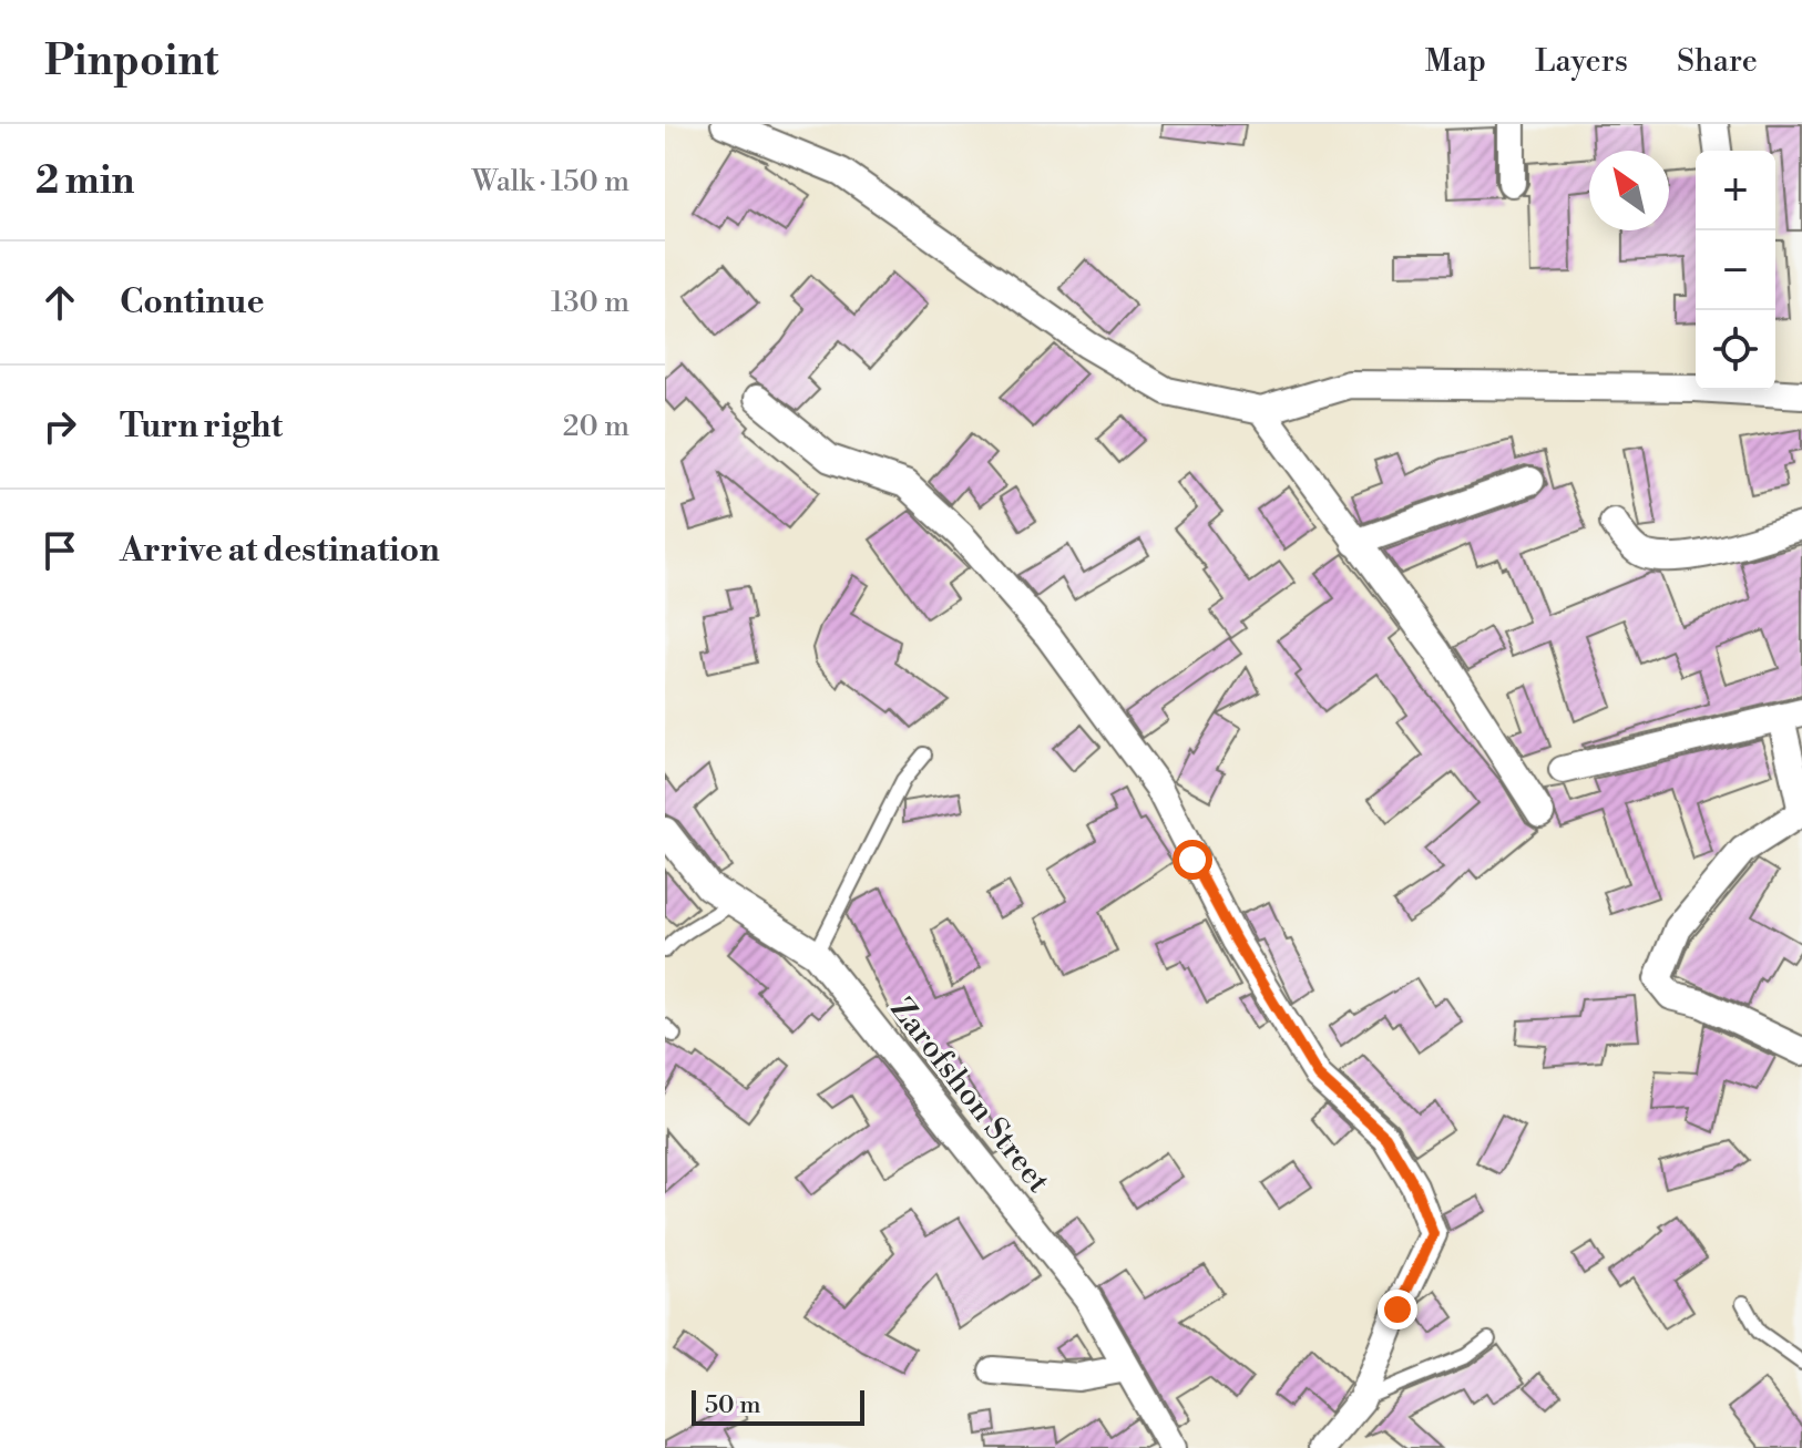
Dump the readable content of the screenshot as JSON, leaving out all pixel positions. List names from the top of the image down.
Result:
{
  "streets": {
    "street": ["Zarofshon Street"]
  },
  "scale_bar": "50 m",
  "north": "top left",
  "page": {
    "header": "Pinpoint",
    "nav": ["Map", "Layers", "Share"],
    "heading": ["2 min", "Walk · 150 m"],
    "map_buttons": ["+", "−"],
    "list": [
      ["Continue", "130 m"],
      ["Turn right", "20 m"],
      "Arrive at destination"
    ],
    "scale": "50 m"
  }
}
